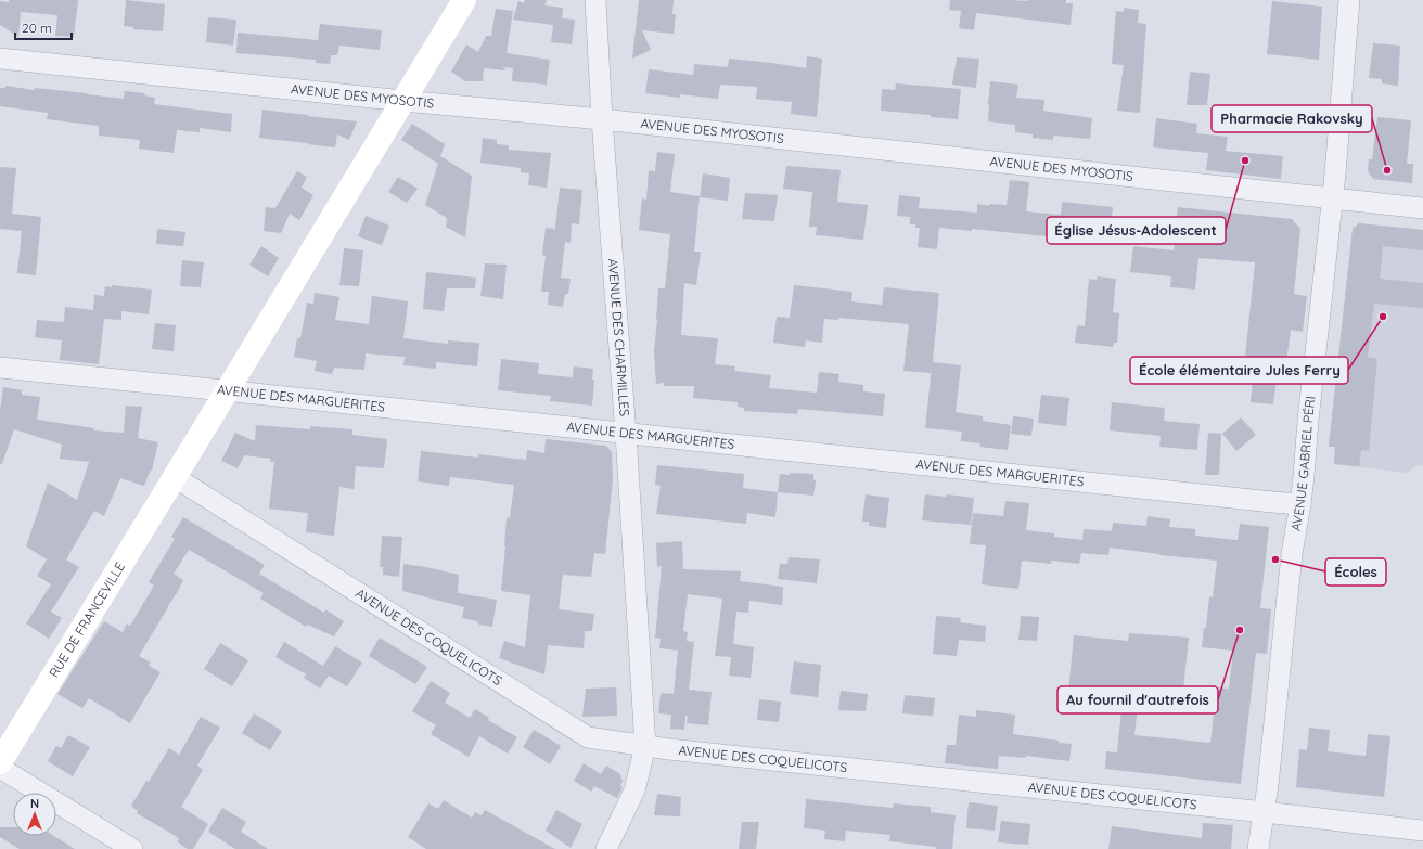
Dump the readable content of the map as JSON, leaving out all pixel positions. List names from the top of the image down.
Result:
{
  "streets": {
    "street": [
      "AVENUE DES MYOSOTIS",
      "AVENUE DES CHARMILLES",
      "AVENUE DES MARGUERITES",
      "AVENUE GABRIEL PÉRI",
      "RUE DE FRANCEVILLE",
      "AVENUE DES COQUELICOTS"
    ]
  },
  "crossings": [
    ["AVENUE DES MYOSOTIS", "AVENUE DES CHARMILLES"],
    ["AVENUE DES MYOSOTIS", "AVENUE GABRIEL PÉRI"],
    ["AVENUE DES MYOSOTIS", "RUE DE FRANCEVILLE"],
    ["AVENUE DES CHARMILLES", "AVENUE DES MARGUERITES"],
    ["AVENUE DES CHARMILLES", "AVENUE DES COQUELICOTS"],
    ["AVENUE DES MARGUERITES", "AVENUE GABRIEL PÉRI"],
    ["AVENUE DES MARGUERITES", "RUE DE FRANCEVILLE"],
    ["AVENUE GABRIEL PÉRI", "AVENUE DES COQUELICOTS"],
    ["RUE DE FRANCEVILLE", "AVENUE DES COQUELICOTS"]
  ],
  "places": [
    "Église Jésus-Adolescent",
    "Pharmacie Rakovsky",
    "École élémentaire Jules Ferry",
    "Écoles",
    "Au fournil d'autrefois"
  ],
  "scale_bar": "20 m",
  "north": "top"
}
